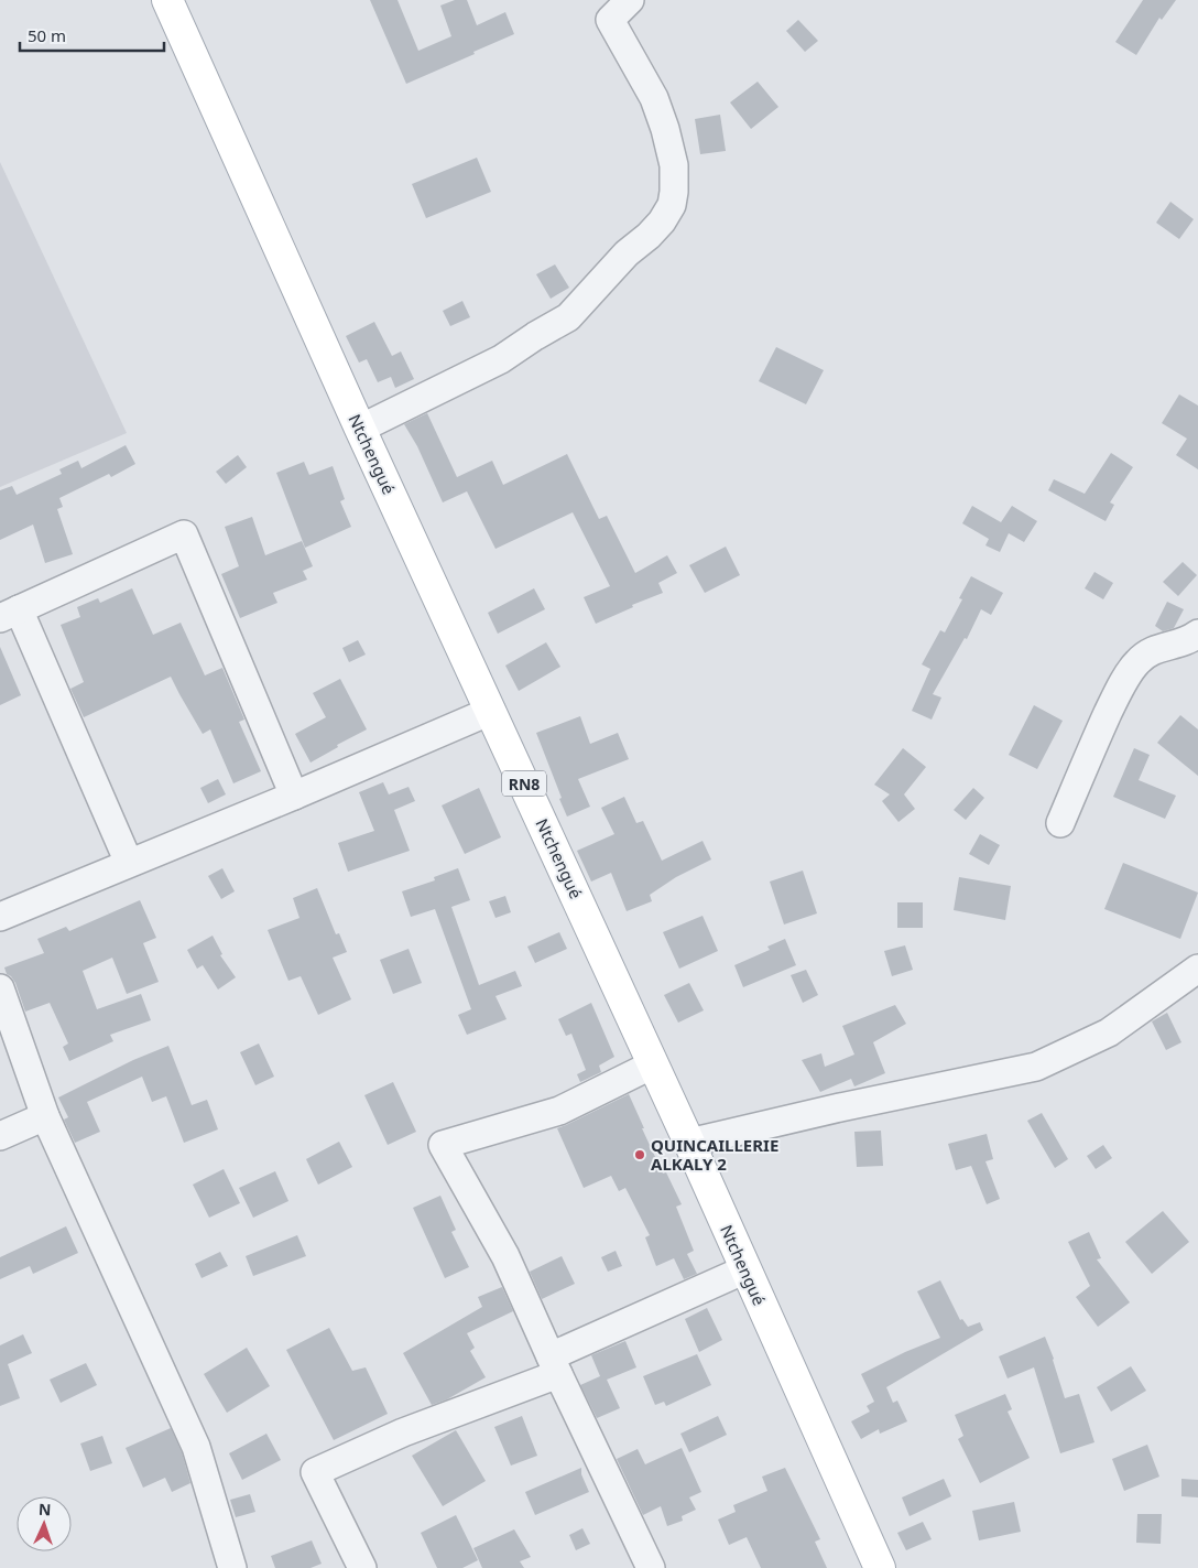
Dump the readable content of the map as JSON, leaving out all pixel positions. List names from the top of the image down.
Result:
{
  "streets": {
    "main road": ["Ntchengué", "RN8"]
  },
  "places": ["QUINCAILLERIE ALKALY 2"],
  "scale_bar": "50 m",
  "north": "top"
}
